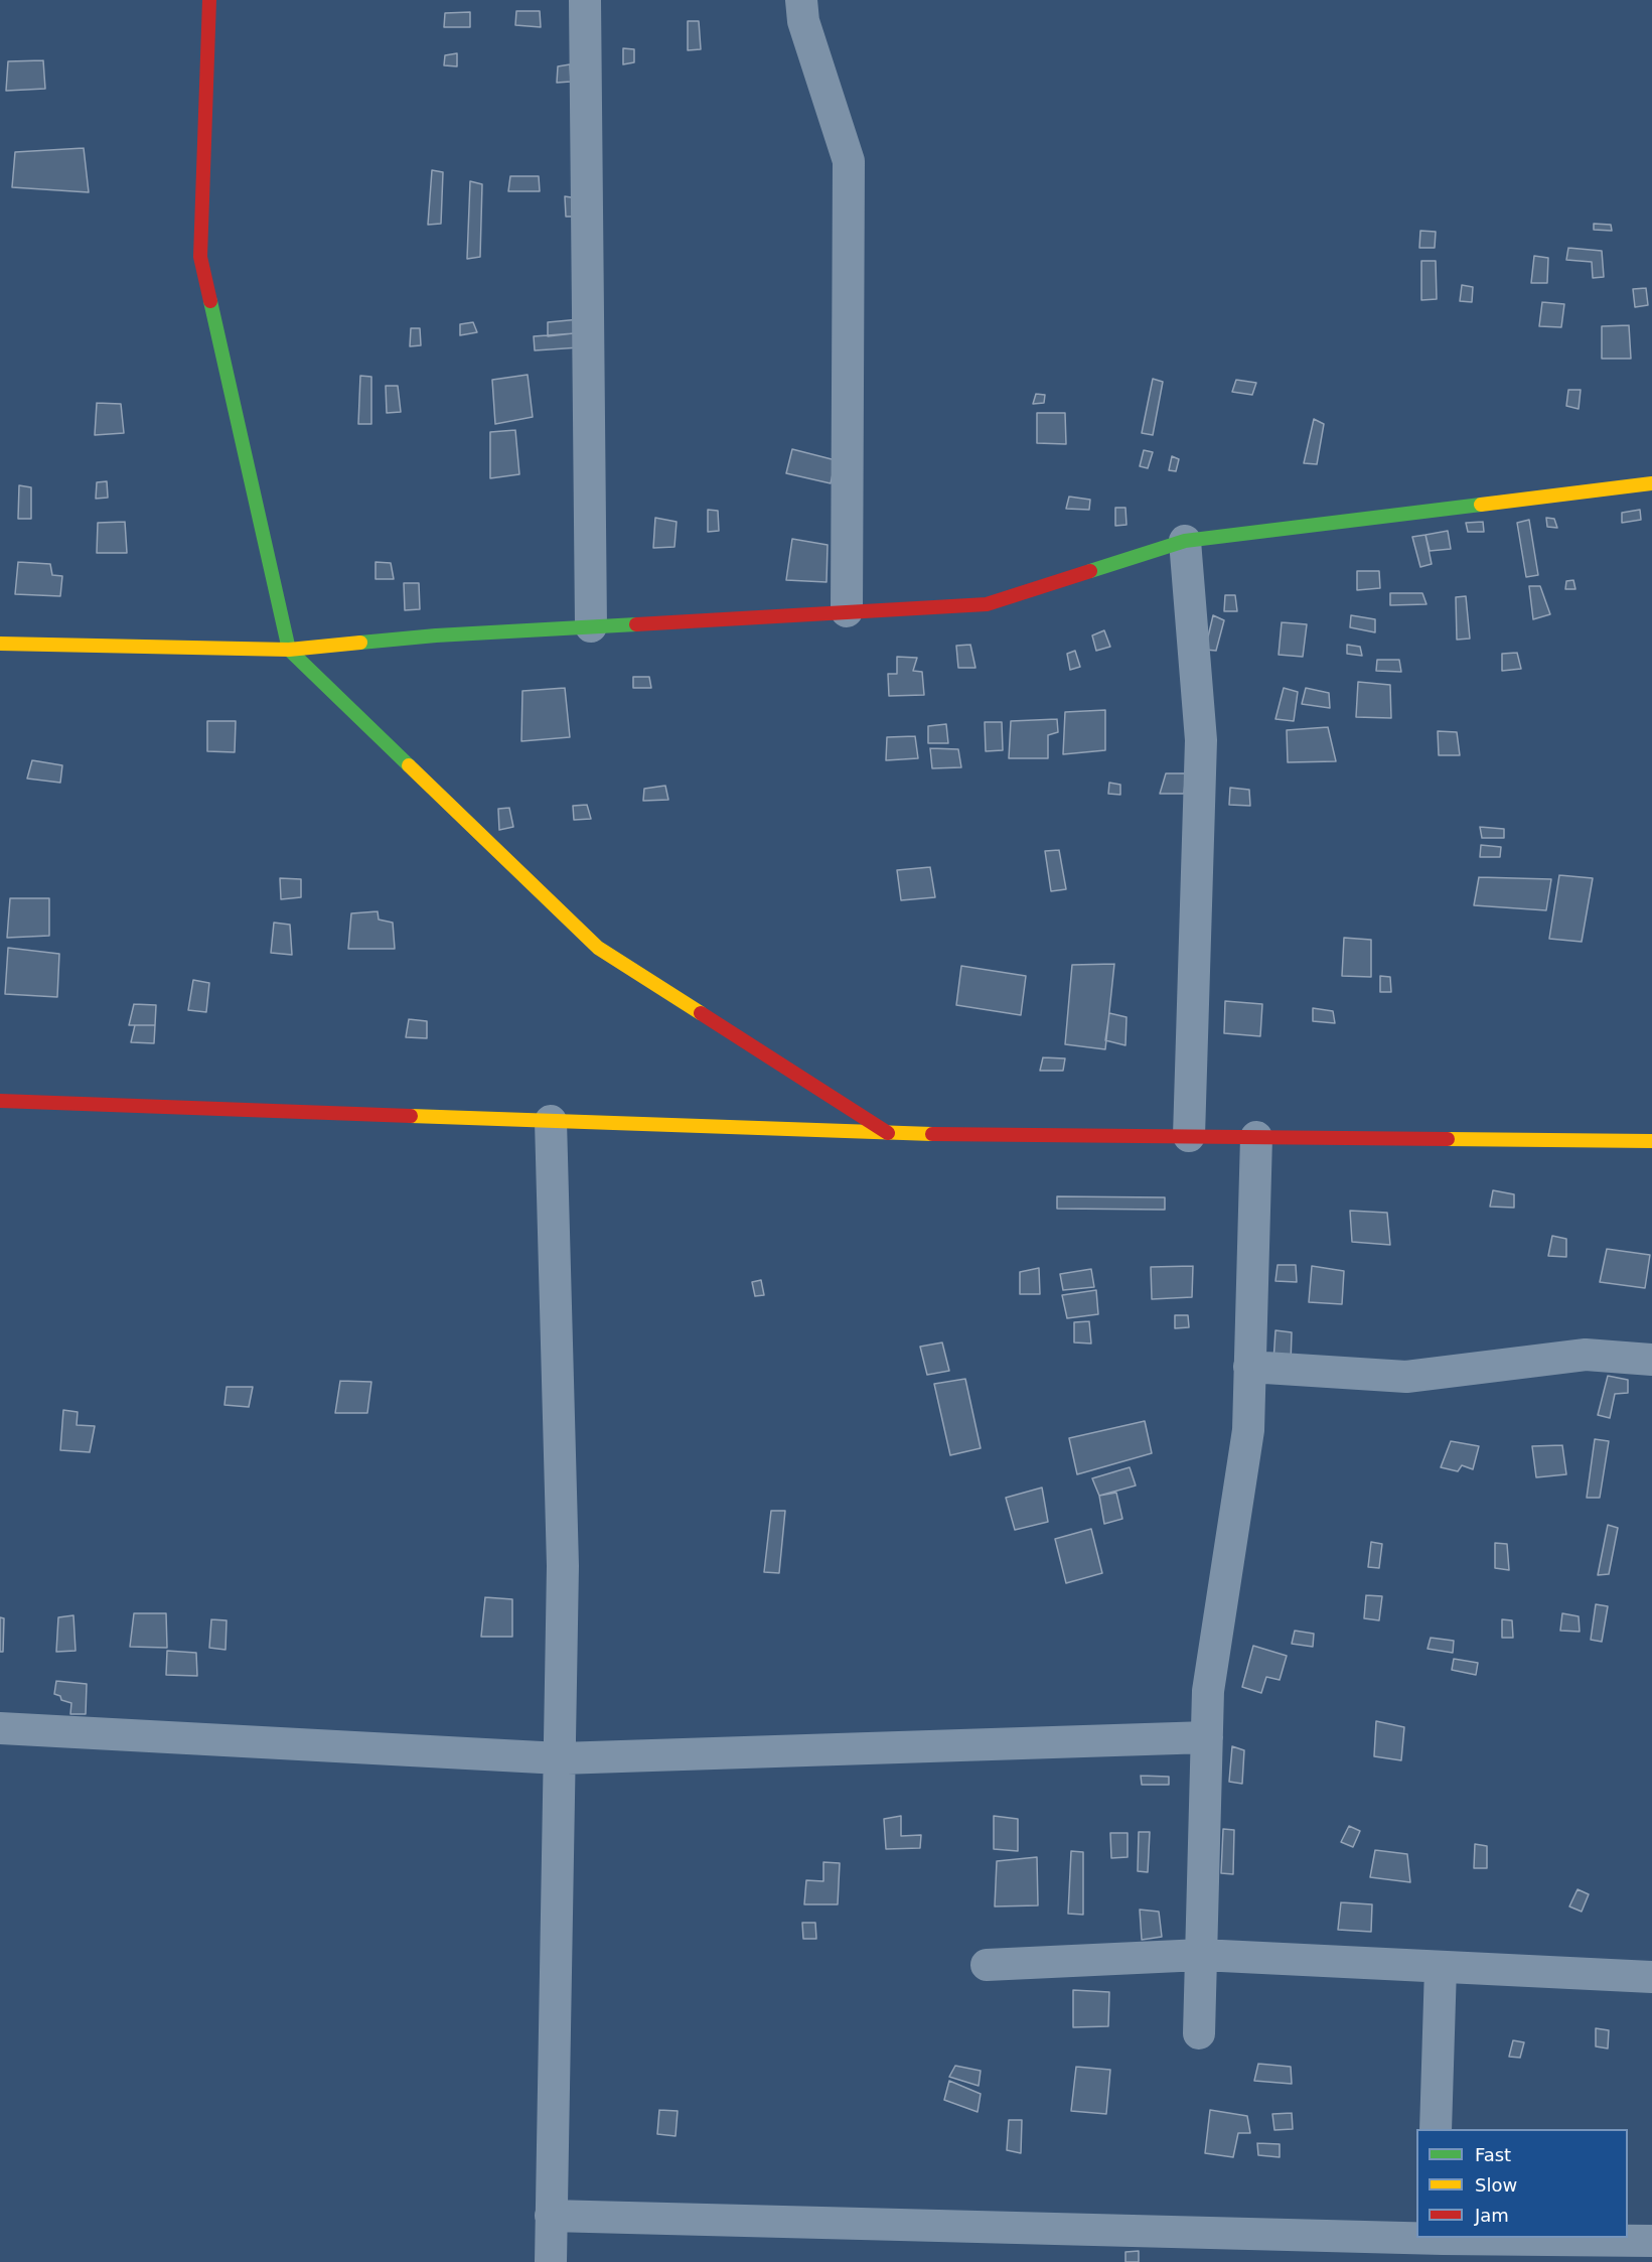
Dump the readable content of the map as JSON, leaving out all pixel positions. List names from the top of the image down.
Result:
{
  "legend": ["Fast", "Slow", "Jam"]
}
